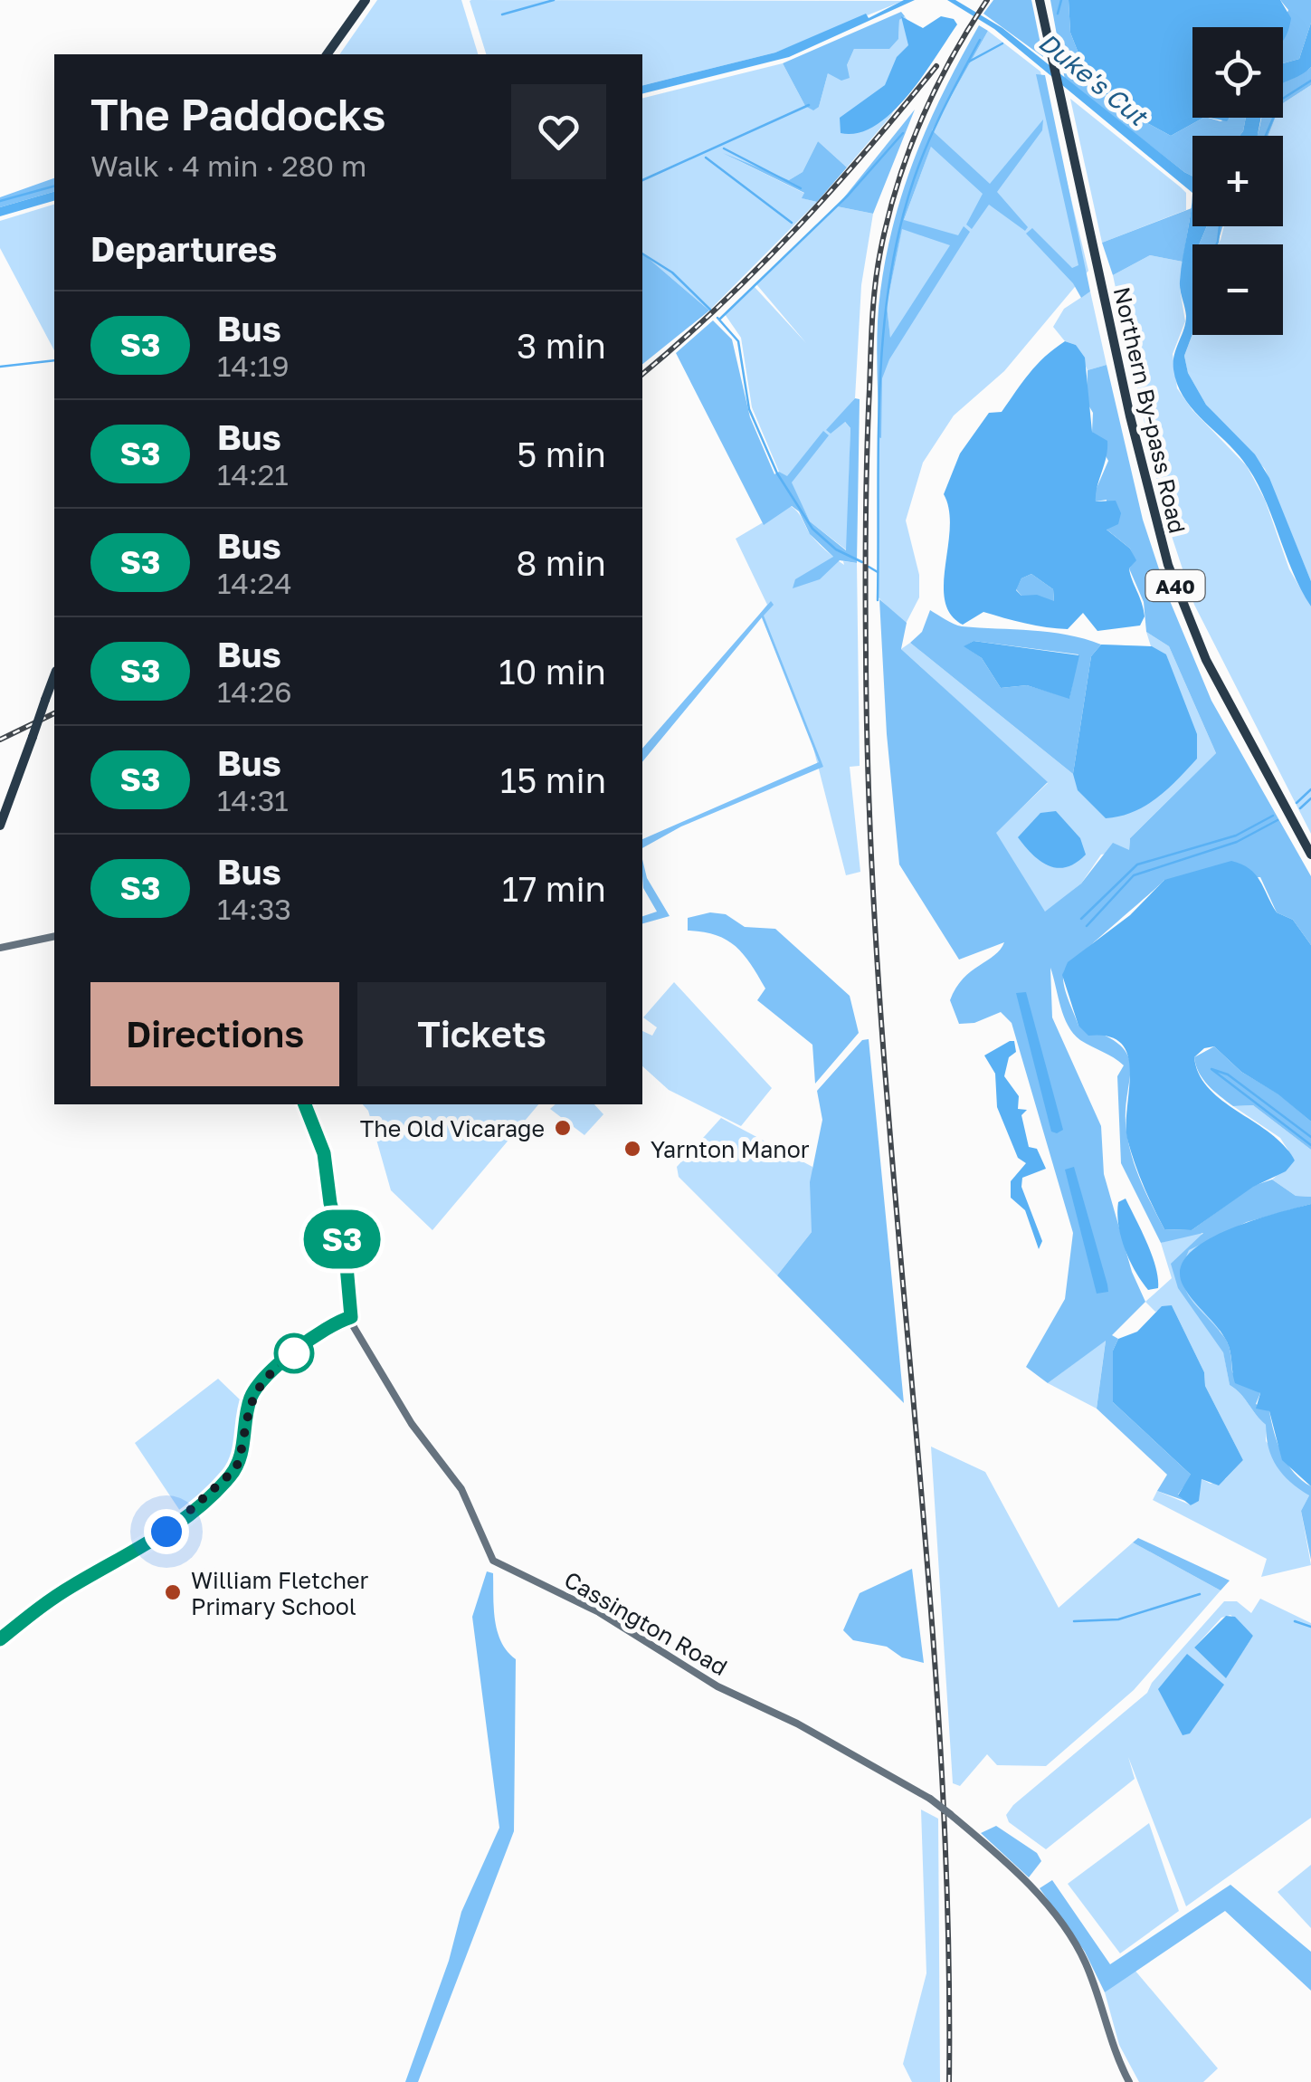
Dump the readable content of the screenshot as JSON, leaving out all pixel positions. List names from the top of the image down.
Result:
{
  "streets": {
    "highway": ["Northern By-pass Road", "A40"],
    "street": ["Cassington Road"]
  },
  "water": ["Duke's Cut"],
  "places": ["The Old Vicarage", "Yarnton Manor", "William Fletcher Primary School"],
  "lines": ["bus line S3"],
  "page": {
    "on_map": "S3",
    "map_buttons": ["+", "−"],
    "heading": [
      ["The Paddocks", "Walk · 4 min · 280 m"],
      "Departures"
    ],
    "list": [
      {
        "mark": "S3",
        "name": "Bus",
        "note": "14:19",
        "value": "3 min"
      },
      {
        "mark": "S3",
        "name": "Bus",
        "note": "14:21",
        "value": "5 min"
      },
      {
        "mark": "S3",
        "name": "Bus",
        "note": "14:24",
        "value": "8 min"
      },
      {
        "mark": "S3",
        "name": "Bus",
        "note": "14:26",
        "value": "10 min"
      },
      {
        "mark": "S3",
        "name": "Bus",
        "note": "14:31",
        "value": "15 min"
      },
      {
        "mark": "S3",
        "name": "Bus",
        "note": "14:33",
        "value": "17 min"
      }
    ],
    "buttons": ["Directions", "Tickets"]
  }
}
